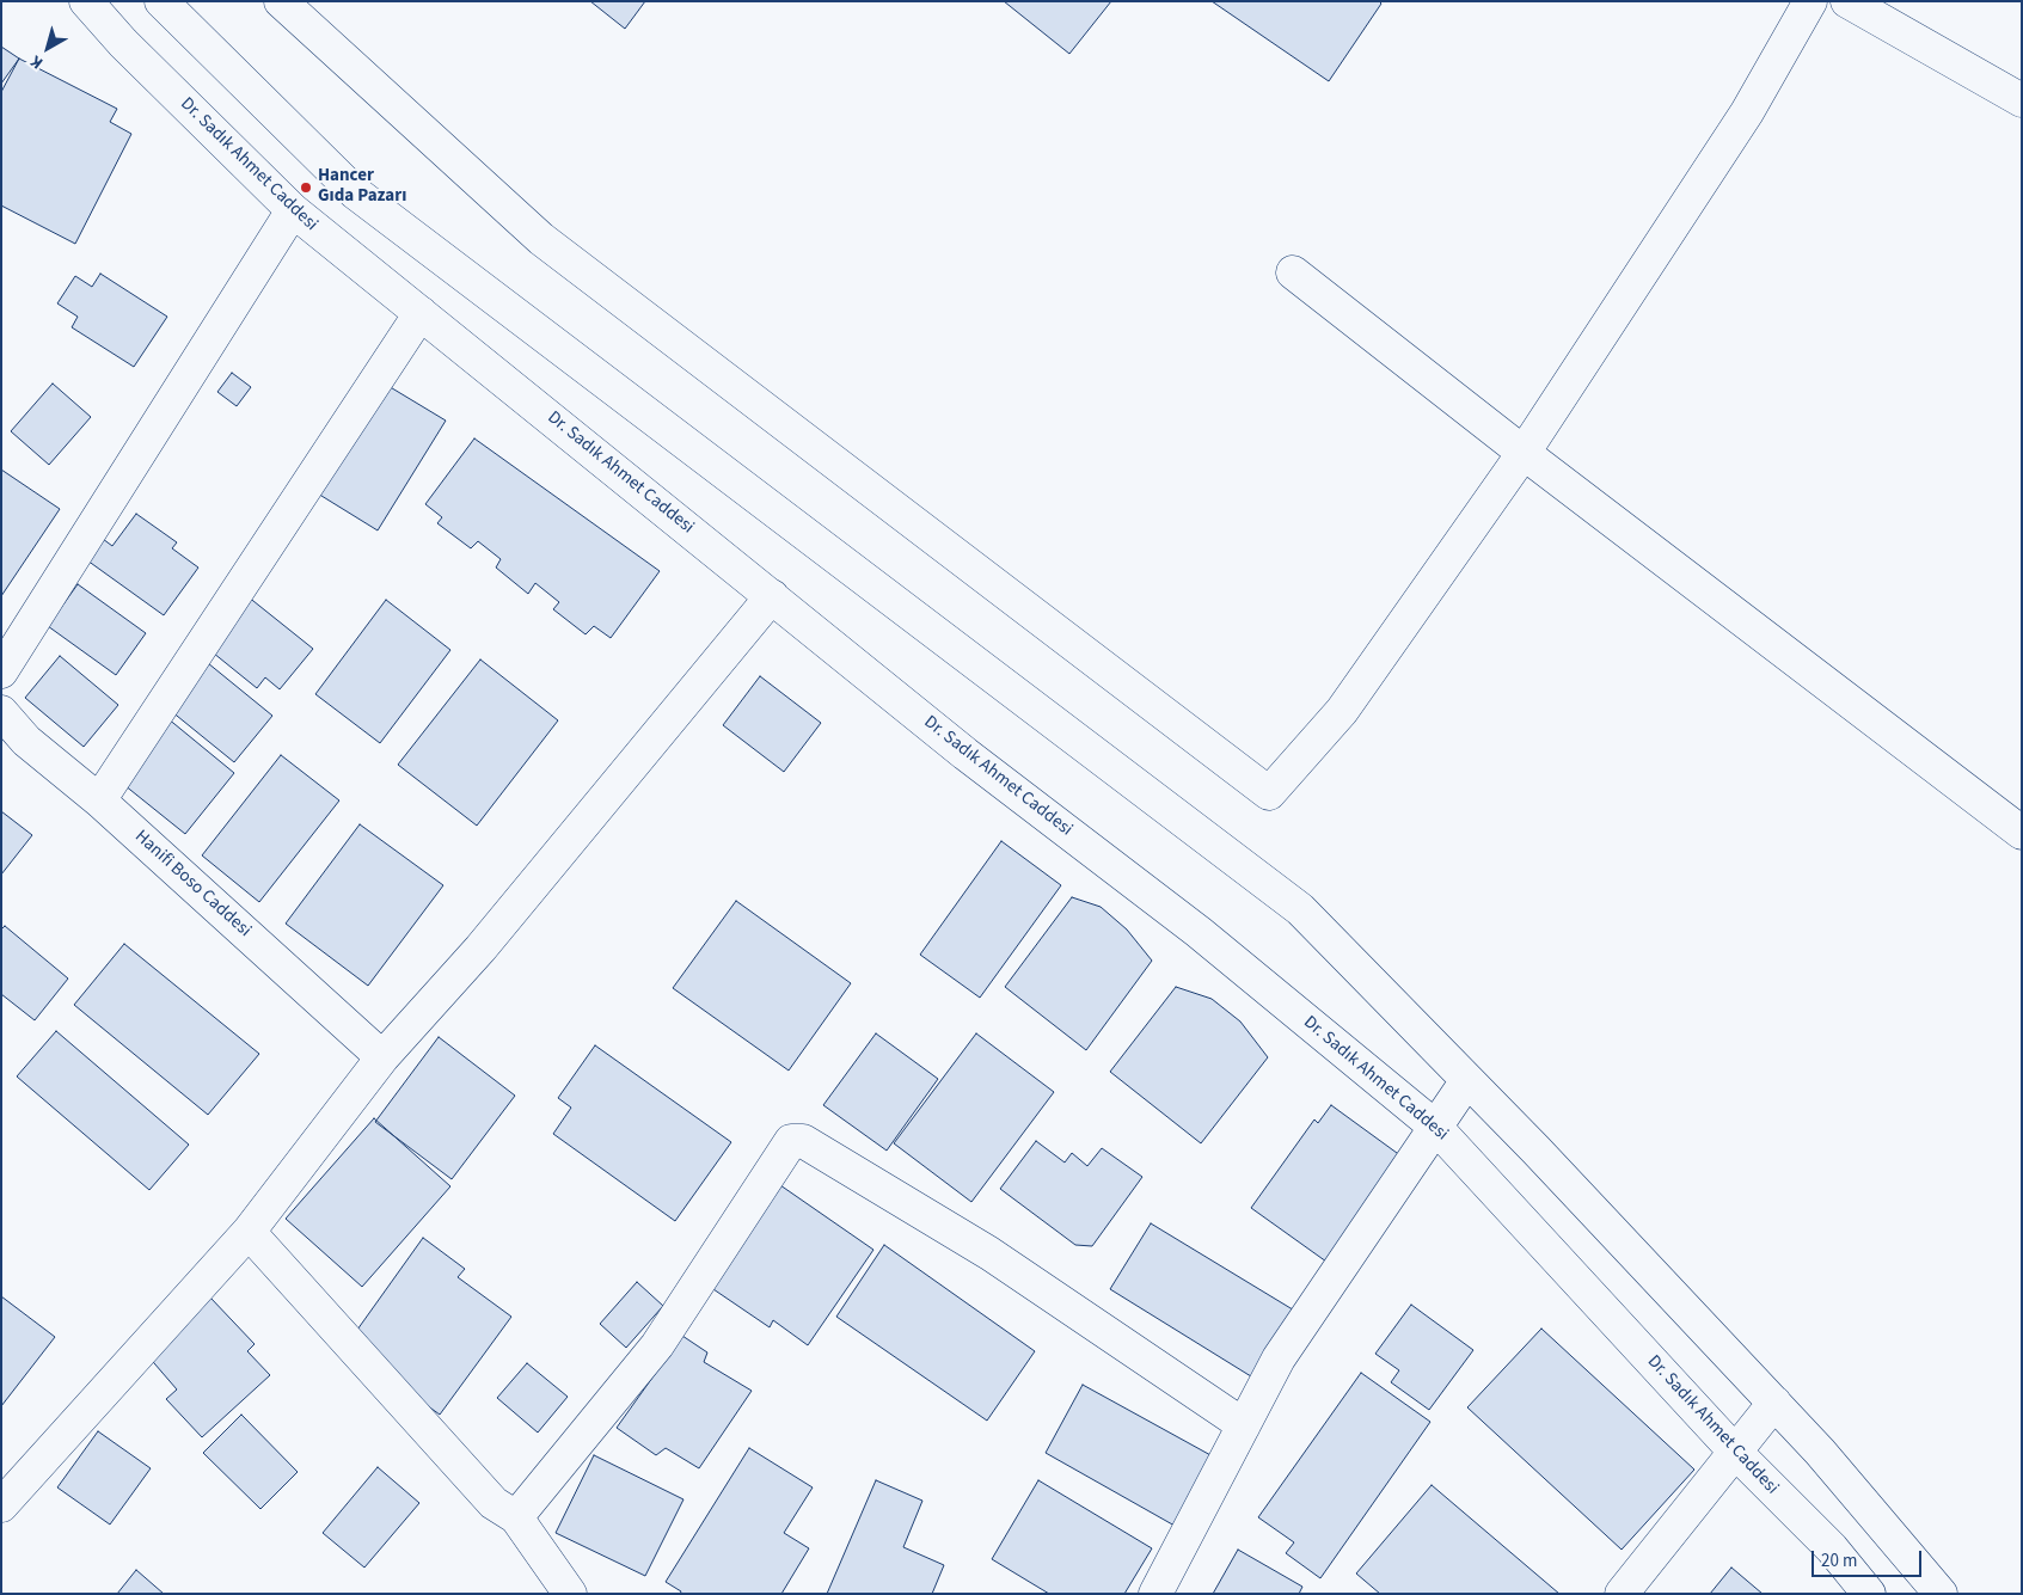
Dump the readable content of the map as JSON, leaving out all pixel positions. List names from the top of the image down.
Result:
{
  "streets": {
    "street": ["Dr. Sadık Ahmet Caddesi", "Hanifi Boso Caddesi"]
  },
  "places": ["Hancer Gıda Pazarı"],
  "scale_bar": "20 m",
  "north": "bottom left"
}
